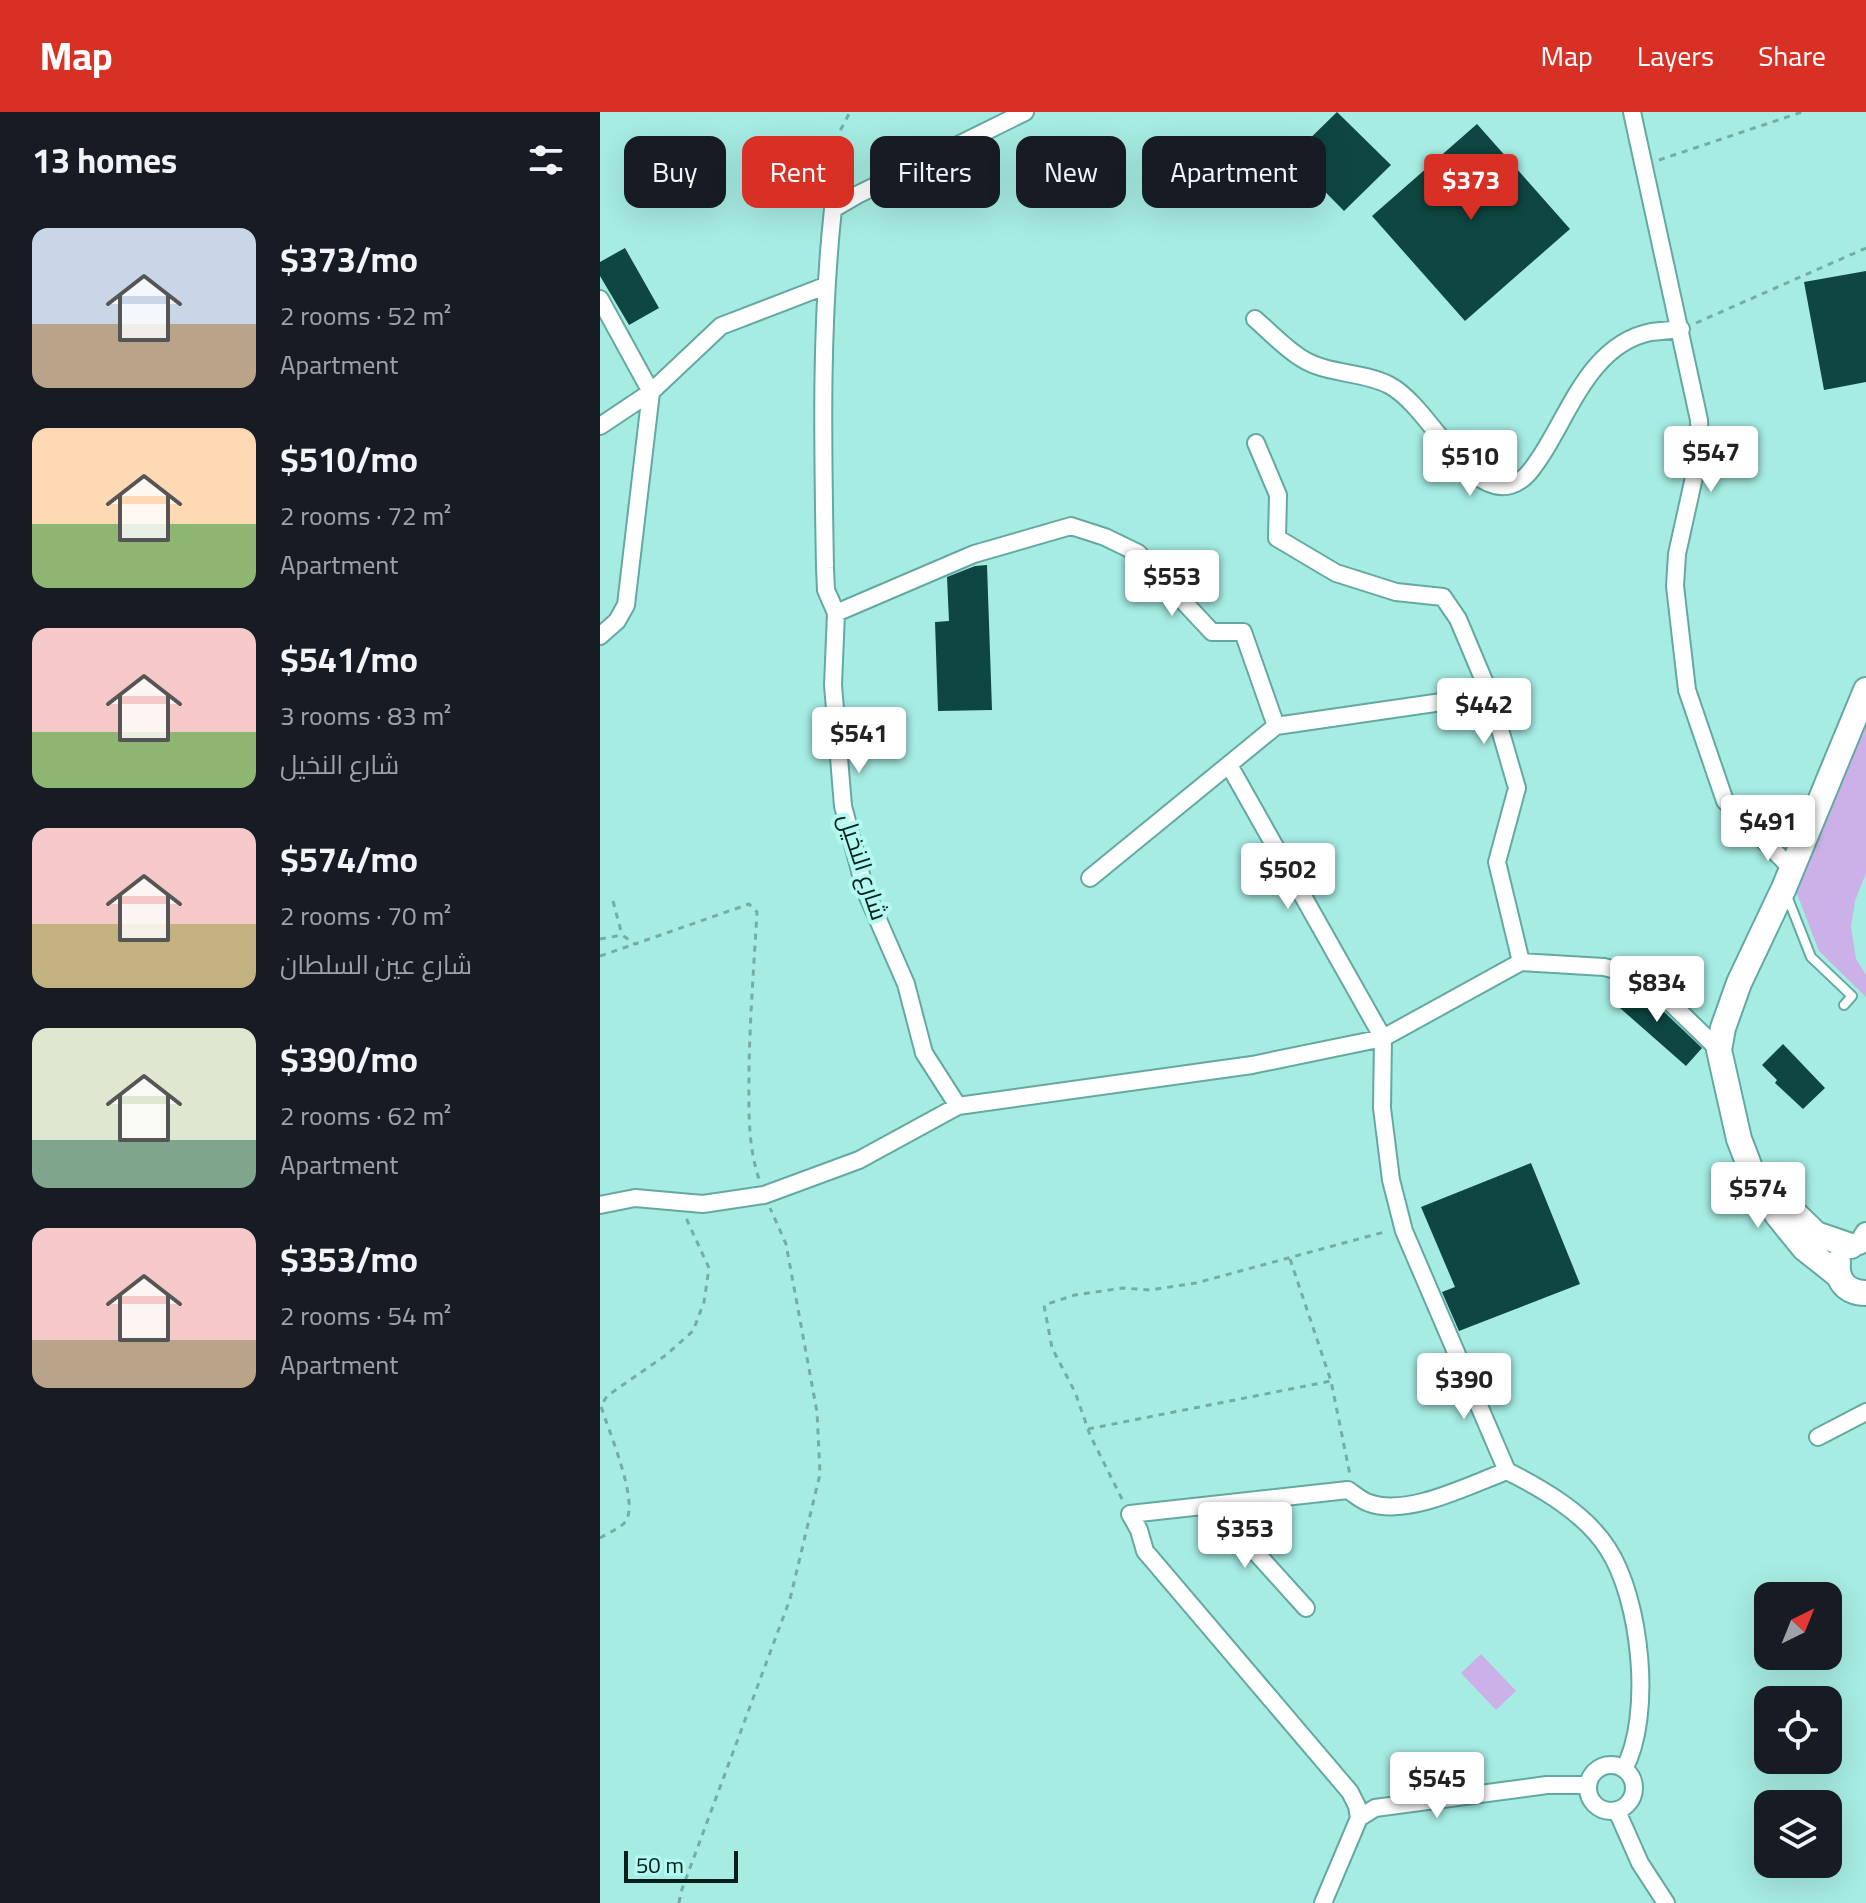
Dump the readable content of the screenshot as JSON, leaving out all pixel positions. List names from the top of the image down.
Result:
{
  "streets": {
    "street": ["شارع النخيل"]
  },
  "scale_bar": "50 m",
  "north": "top right",
  "page": {
    "header": "Map",
    "nav": ["Map", "Layers", "Share"],
    "heading": "13 homes",
    "chip": [
      "Buy",
      "Rent",
      "Filters",
      "New",
      "Apartment"
    ],
    "price": [
      "$373",
      "$547",
      "$510",
      "$553",
      "$442",
      "$541",
      "$491",
      "$502",
      "$834",
      "$574",
      "$390",
      "$353",
      "$545"
    ],
    "list": [
      {
        "name": "$373/mo",
        "note": "2 rooms · 52 m² · Apartment"
      },
      {
        "name": "$510/mo",
        "note": "2 rooms · 72 m² · Apartment"
      },
      {
        "name": "$541/mo",
        "note": "3 rooms · 83 m² · شارع النخيل"
      },
      {
        "name": "$574/mo",
        "note": "2 rooms · 70 m² · شارع عين السلطان"
      },
      {
        "name": "$390/mo",
        "note": "2 rooms · 62 m² · Apartment"
      },
      {
        "name": "$353/mo",
        "note": "2 rooms · 54 m² · Apartment"
      }
    ],
    "scale": "50 m"
  }
}
